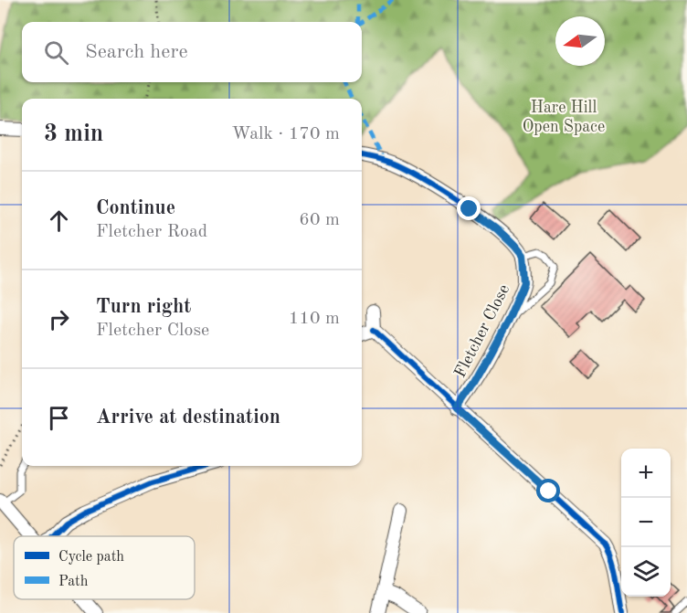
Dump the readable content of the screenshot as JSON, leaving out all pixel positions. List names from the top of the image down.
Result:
{
  "streets": {
    "street": ["Fletcher Close"]
  },
  "parks": ["Hare Hill Open Space"],
  "legend": ["Cycle path", "Path"],
  "north": "left",
  "page": {
    "search": "Search here",
    "heading": ["3 min", "Walk · 170 m"],
    "list": [
      ["Continue", "Fletcher Road", "60 m"],
      ["Turn right", "Fletcher Close", "110 m"],
      "Arrive at destination"
    ],
    "map_buttons": ["+", "−"]
  }
}
